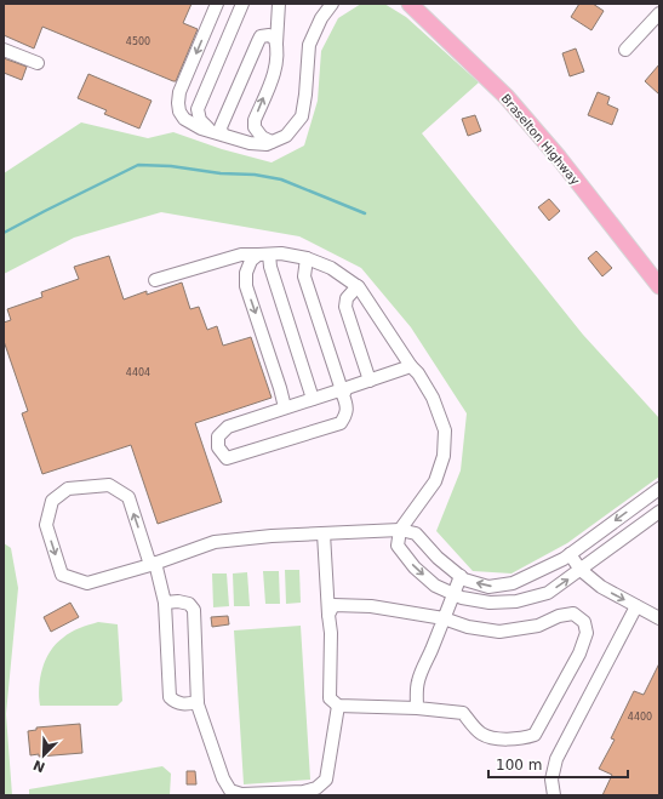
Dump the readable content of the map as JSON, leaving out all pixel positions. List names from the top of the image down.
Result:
{
  "streets": {
    "main road": ["Braselton Highway"]
  },
  "house_numbers": ["4500", "4404", "4400"],
  "scale_bar": "100 m",
  "north": "bottom left"
}
